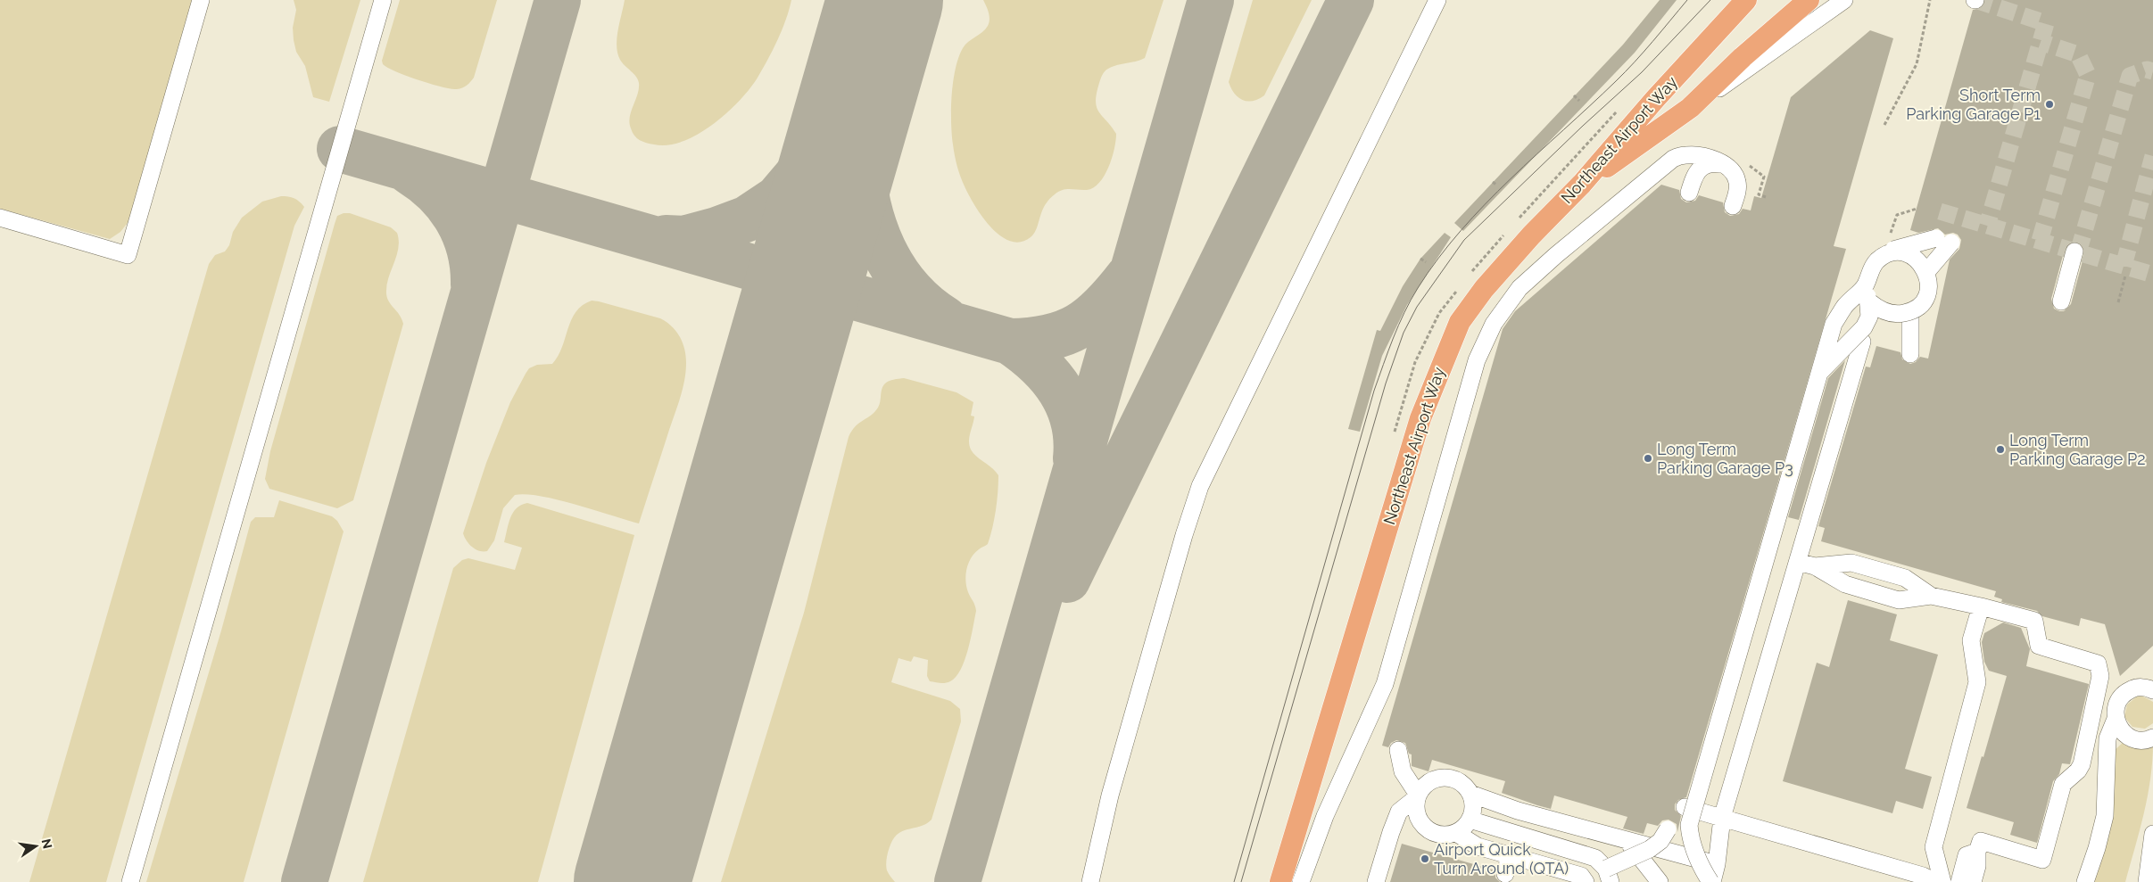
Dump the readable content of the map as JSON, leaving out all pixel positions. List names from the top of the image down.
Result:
{
  "streets": {
    "main road": ["Northeast Airport Way"]
  },
  "places": [
    "Short Term Parking Garage P1",
    "Long Term Parking Garage P2",
    "Long Term Parking Garage P3",
    "Airport Quick Turn Around (QTA)"
  ],
  "north": "right"
}
